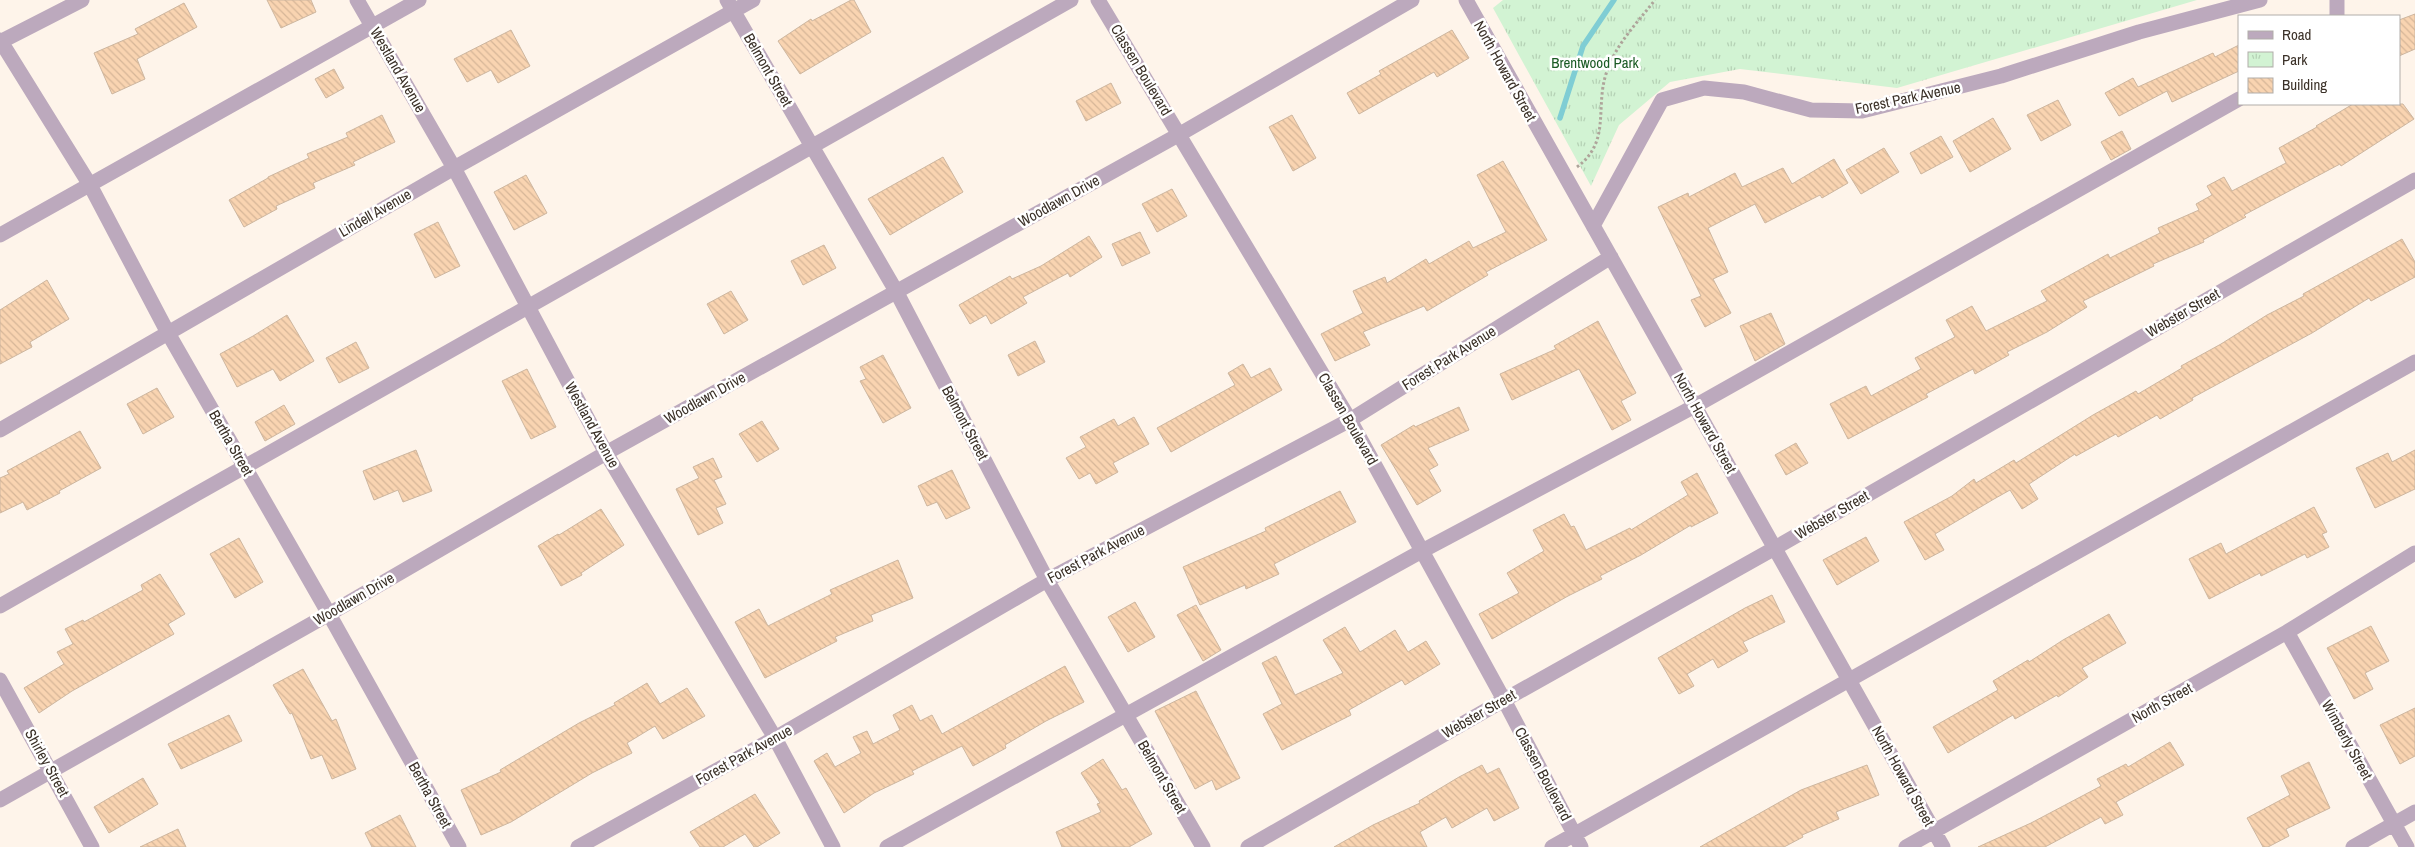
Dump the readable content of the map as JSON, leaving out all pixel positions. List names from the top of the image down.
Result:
{
  "streets": {
    "street": [
      "Westland Avenue",
      "Belmont Street",
      "Classen Boulevard",
      "North Howard Street",
      "Forest Park Avenue",
      "Woodlawn Drive",
      "Lindell Avenue",
      "Webster Street",
      "Bertha Street",
      "North Street",
      "Wimberly Street",
      "Shirley Street"
    ]
  },
  "crossings": [
    ["Westland Avenue", "Forest Park Avenue"],
    ["Westland Avenue", "Woodlawn Drive"],
    ["Westland Avenue", "Lindell Avenue"],
    ["Belmont Street", "Forest Park Avenue"],
    ["Belmont Street", "Woodlawn Drive"],
    ["Belmont Street", "Lindell Avenue"],
    ["Classen Boulevard", "Forest Park Avenue"],
    ["Classen Boulevard", "Woodlawn Drive"],
    ["Classen Boulevard", "Webster Street"],
    ["North Howard Street", "Forest Park Avenue"],
    ["North Howard Street", "Webster Street"],
    ["North Howard Street", "North Street"],
    ["Woodlawn Drive", "Bertha Street"],
    ["Woodlawn Drive", "Shirley Street"],
    ["Lindell Avenue", "Bertha Street"],
    ["North Street", "Wimberly Street"]
  ],
  "parks": ["Brentwood Park"],
  "legend": ["Road", "Park", "Building"]
}
